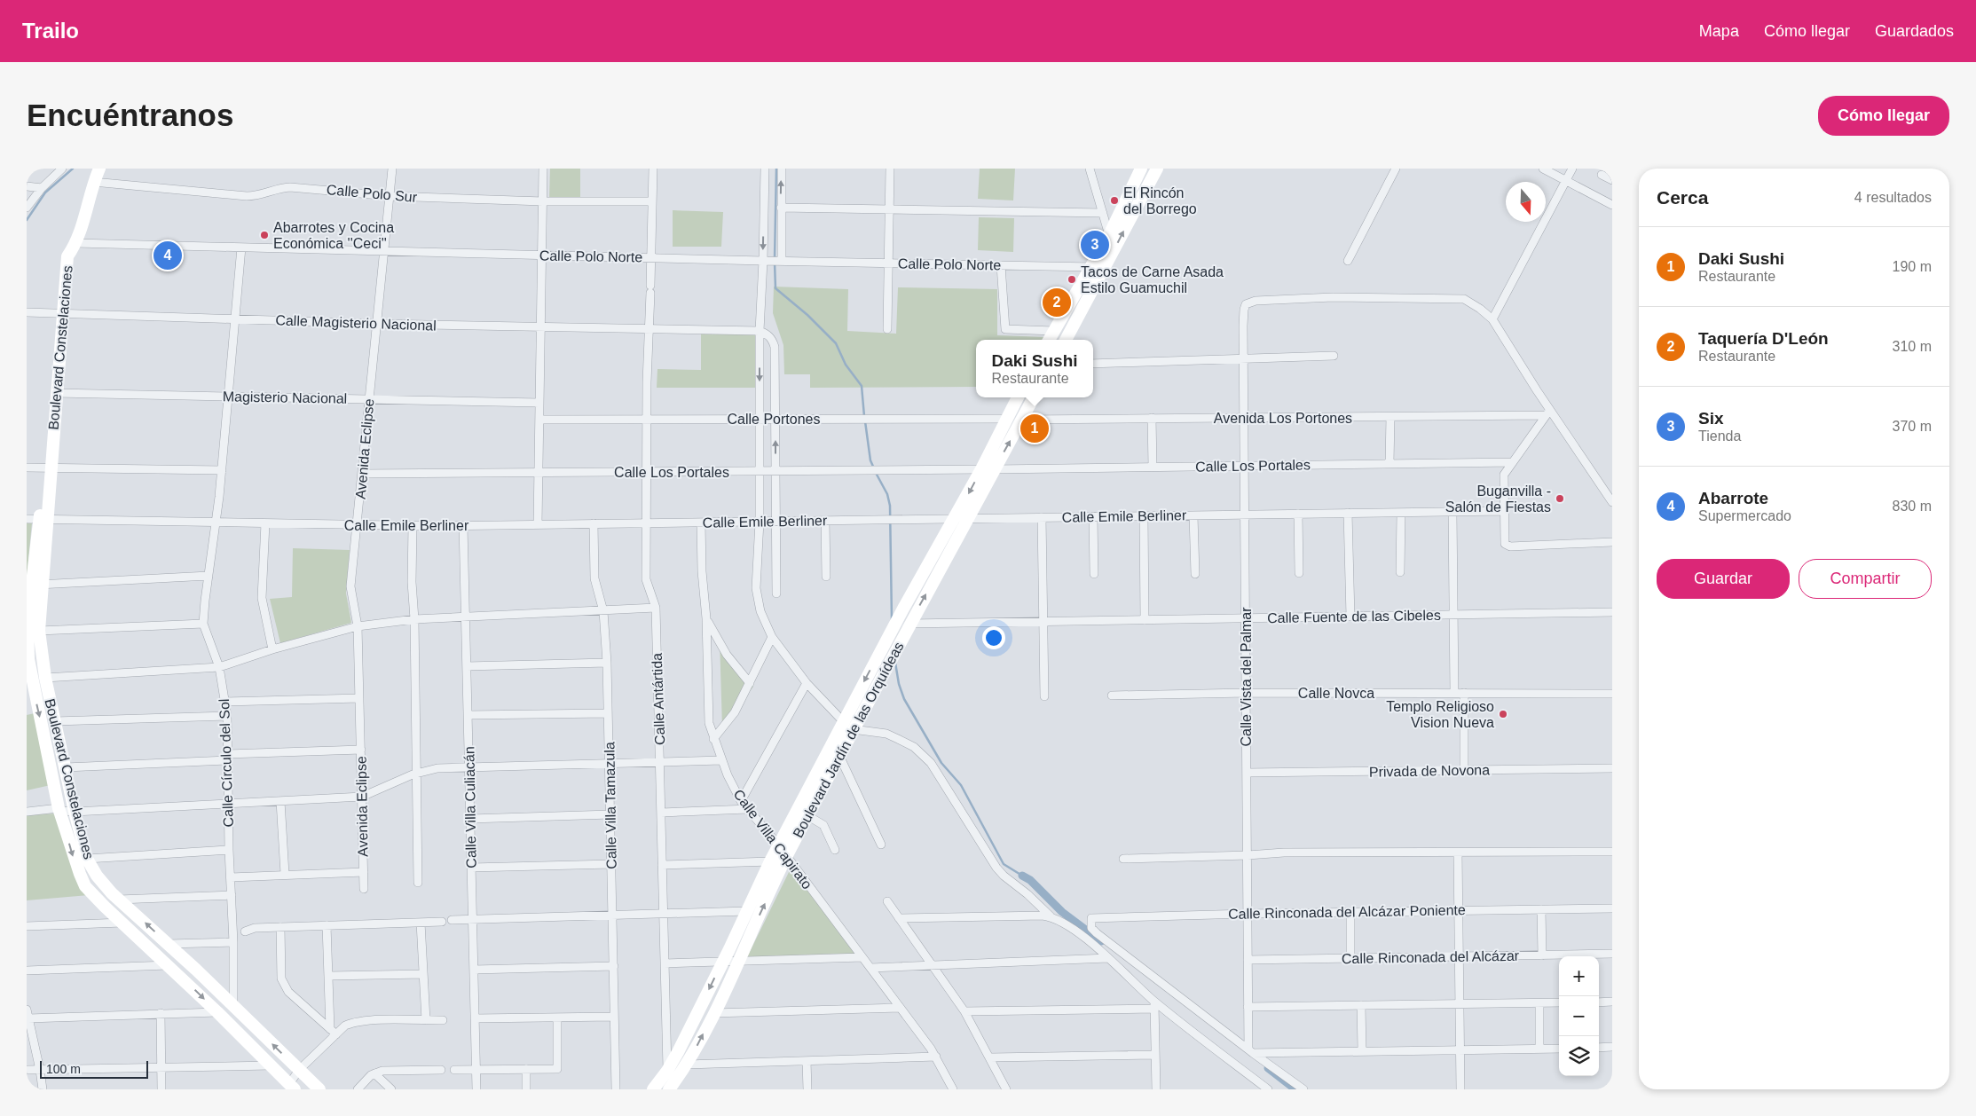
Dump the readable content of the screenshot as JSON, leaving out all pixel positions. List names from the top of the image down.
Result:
{
  "streets": {
    "street": [
      "Calle Polo Sur",
      "Calle Polo Norte",
      "Calle Magisterio Nacional",
      "Boulevard Constelaciones",
      "Magisterio Nacional",
      "Avenida Los Portones",
      "Calle Portones",
      "Avenida Eclipse",
      "Calle Los Portales",
      "Calle Emile Berliner",
      "Calle Fuente de las Cibeles",
      "Calle Vista del Palmar",
      "Calle Novca",
      "Calle Antártida",
      "Boulevard Jardín de las Orquídeas",
      "Calle Círculo del Sol",
      "Privada de Novona",
      "Calle Villa Tamazula",
      "Calle Villa Culiacán",
      "Calle Villa Capirato",
      "Calle Rinconada del Alcázar Poniente",
      "Calle Rinconada del Alcázar"
    ]
  },
  "crossings": [
    ["Calle Polo Sur", "Boulevard Constelaciones"],
    ["Calle Polo Sur", "Avenida Eclipse"],
    ["Calle Polo Sur", "Calle Antártida"],
    ["Calle Polo Norte", "Boulevard Constelaciones"],
    ["Calle Polo Norte", "Avenida Eclipse"],
    ["Calle Polo Norte", "Calle Antártida"],
    ["Calle Polo Norte", "Calle Círculo del Sol"],
    ["Calle Magisterio Nacional", "Boulevard Constelaciones"],
    ["Calle Magisterio Nacional", "Avenida Eclipse"],
    ["Calle Magisterio Nacional", "Calle Antártida"],
    ["Calle Magisterio Nacional", "Calle Círculo del Sol"],
    ["Boulevard Constelaciones", "Magisterio Nacional"],
    ["Boulevard Constelaciones", "Calle Emile Berliner"],
    ["Boulevard Constelaciones", "Calle Círculo del Sol"],
    ["Magisterio Nacional", "Avenida Eclipse"],
    ["Magisterio Nacional", "Calle Círculo del Sol"],
    ["Avenida Los Portones", "Calle Vista del Palmar"],
    ["Avenida Los Portones", "Boulevard Jardín de las Orquídeas"],
    ["Calle Portones", "Calle Antártida"],
    ["Calle Portones", "Boulevard Jardín de las Orquídeas"],
    ["Avenida Eclipse", "Calle Los Portales"],
    ["Avenida Eclipse", "Calle Emile Berliner"],
    ["Calle Los Portales", "Calle Vista del Palmar"],
    ["Calle Los Portales", "Calle Antártida"],
    ["Calle Los Portales", "Boulevard Jardín de las Orquídeas"],
    ["Calle Emile Berliner", "Calle Vista del Palmar"],
    ["Calle Emile Berliner", "Calle Antártida"],
    ["Calle Emile Berliner", "Boulevard Jardín de las Orquídeas"],
    ["Calle Emile Berliner", "Calle Círculo del Sol"],
    ["Calle Emile Berliner", "Calle Villa Tamazula"],
    ["Calle Emile Berliner", "Calle Villa Culiacán"],
    ["Calle Emile Berliner", "Calle Villa Capirato"],
    ["Calle Fuente de las Cibeles", "Calle Vista del Palmar"],
    ["Calle Fuente de las Cibeles", "Boulevard Jardín de las Orquídeas"],
    ["Calle Vista del Palmar", "Calle Novca"],
    ["Calle Vista del Palmar", "Privada de Novona"],
    ["Calle Vista del Palmar", "Calle Rinconada del Alcázar Poniente"],
    ["Calle Vista del Palmar", "Calle Rinconada del Alcázar"],
    ["Calle Antártida", "Boulevard Jardín de las Orquídeas"],
    ["Boulevard Jardín de las Orquídeas", "Calle Villa Capirato"]
  ],
  "places": [
    "El Rincón del Borrego",
    "Abarrotes y Cocina Económica ''Ceci''",
    "Tacos de Carne Asada Estilo Guamuchil",
    "Buganvilla - Salón de Fiestas",
    "Templo Religioso Vision Nueva"
  ],
  "scale_bar": "100 m",
  "north": "bottom",
  "page": {
    "header": "Trailo",
    "nav": ["Mapa", "Cómo llegar", "Guardados"],
    "buttons": [
      "Cómo llegar",
      ["Guardar", "Compartir"]
    ],
    "title": "Encuéntranos",
    "heading": ["Cerca", "4 resultados"],
    "list": [
      {
        "mark": "1",
        "name": "Daki Sushi",
        "note": "Restaurante",
        "value": "190 m"
      },
      {
        "mark": "2",
        "name": "Taquería D'León",
        "note": "Restaurante",
        "value": "310 m"
      },
      {
        "mark": "3",
        "name": "Six",
        "note": "Tienda",
        "value": "370 m"
      },
      {
        "mark": "4",
        "name": "Abarrote",
        "note": "Supermercado",
        "value": "830 m"
      }
    ],
    "pins": [
      "3",
      "4",
      "2",
      "1"
    ],
    "popup": ["Daki Sushi", "Restaurante"],
    "map_buttons": ["+", "−"],
    "scale": "100 m"
  }
}
